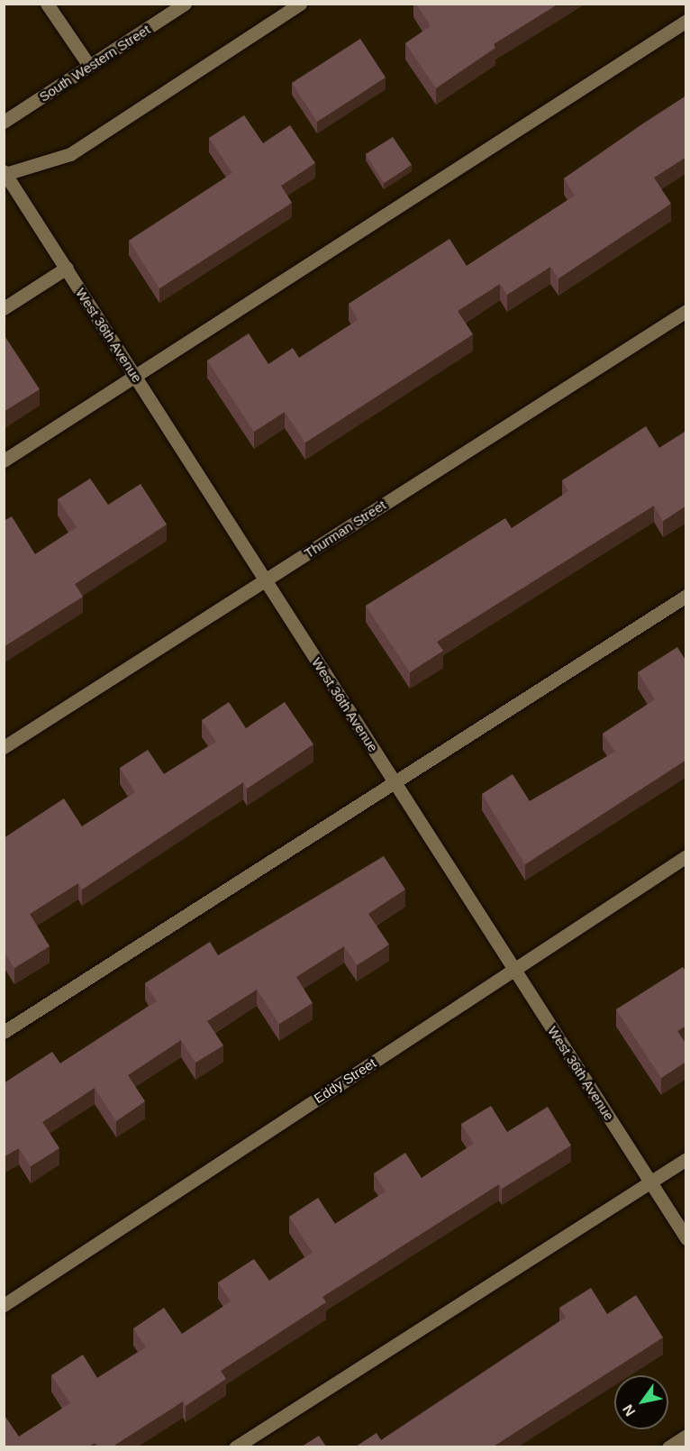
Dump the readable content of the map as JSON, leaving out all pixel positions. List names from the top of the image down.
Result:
{
  "streets": {
    "street": [
      "South Western Street",
      "West 36th Avenue",
      "Thurman Street",
      "Eddy Street"
    ]
  },
  "crossings": [
    ["West 36th Avenue", "Thurman Street"],
    ["West 36th Avenue", "Eddy Street"]
  ],
  "north": "bottom left"
}
